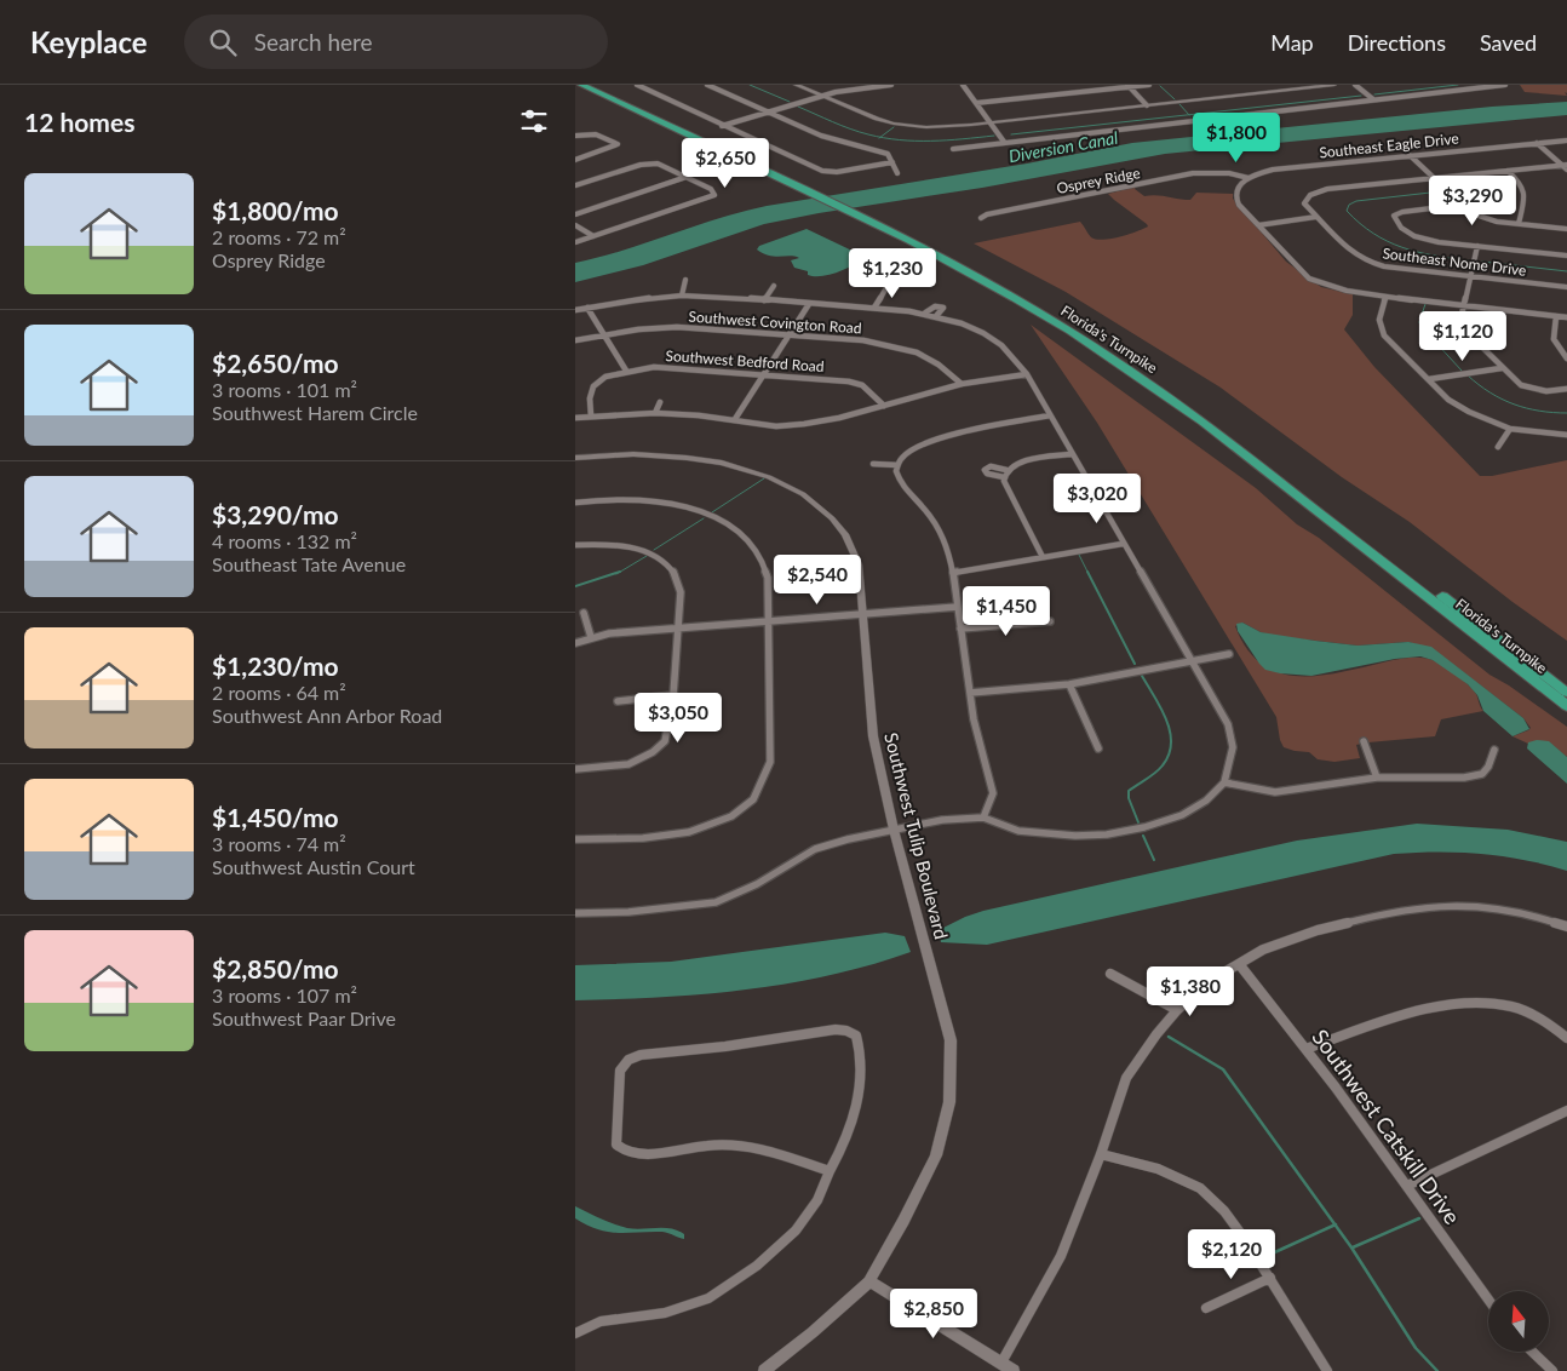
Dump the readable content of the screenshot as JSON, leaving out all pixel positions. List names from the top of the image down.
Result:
{
  "streets": {
    "highway": ["Florida's Turnpike"],
    "street": [
      "Southeast Eagle Drive",
      "Osprey Ridge",
      "Southeast Nome Drive",
      "Southwest Covington Road",
      "Southwest Bedford Road",
      "Southwest Tulip Boulevard",
      "Southwest Catskill Drive"
    ]
  },
  "crossings": [
    ["Southeast Eagle Drive", "Osprey Ridge"]
  ],
  "water": ["Diversion Canal"],
  "north": "top",
  "page": {
    "header": "Keyplace",
    "search": "Search here",
    "nav": ["Map", "Directions", "Saved"],
    "heading": "12 homes",
    "price": [
      "$1,800",
      "$2,650",
      "$3,290",
      "$1,230",
      "$1,120",
      "$3,020",
      "$2,540",
      "$1,450",
      "$3,050",
      "$1,380",
      "$2,120",
      "$2,850"
    ],
    "list": [
      {
        "name": "$1,800/mo",
        "note": "2 rooms · 72 m² · Osprey Ridge"
      },
      {
        "name": "$2,650/mo",
        "note": "3 rooms · 101 m² · Southwest Harem Circle"
      },
      {
        "name": "$3,290/mo",
        "note": "4 rooms · 132 m² · Southeast Tate Avenue"
      },
      {
        "name": "$1,230/mo",
        "note": "2 rooms · 64 m² · Southwest Ann Arbor Road"
      },
      {
        "name": "$1,450/mo",
        "note": "3 rooms · 74 m² · Southwest Austin Court"
      },
      {
        "name": "$2,850/mo",
        "note": "3 rooms · 107 m² · Southwest Paar Drive"
      }
    ]
  }
}
